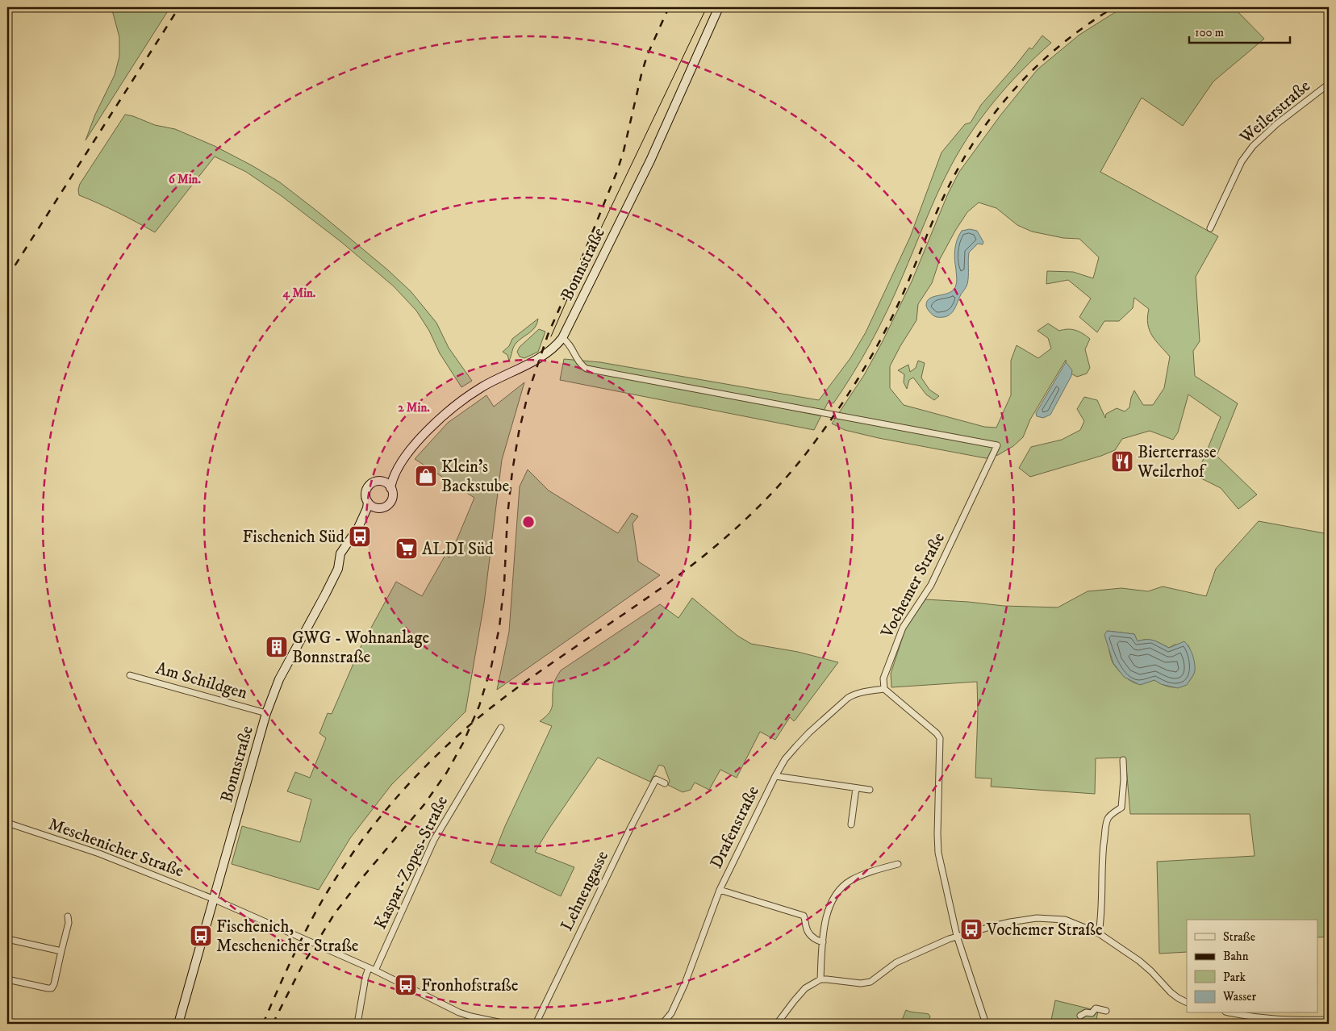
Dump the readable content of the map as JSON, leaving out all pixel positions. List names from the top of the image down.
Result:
{
  "streets": {
    "main road": ["Bonnstraße"],
    "street": [
      "Weilerstraße",
      "Vochemer Straße",
      "Am Schildgen",
      "Drafenstraße",
      "Meschenicher Straße",
      "Kaspar-Zopes-Straße",
      "Lehnengasse"
    ]
  },
  "crossings": [
    ["Bonnstraße", "Vochemer Straße"],
    ["Bonnstraße", "Am Schildgen"],
    ["Bonnstraße", "Meschenicher Straße"],
    ["Vochemer Straße", "Drafenstraße"],
    ["Meschenicher Straße", "Kaspar-Zopes-Straße"]
  ],
  "places": {
    "restaurant": ["Bierterrasse Weilerhof"],
    "shop": ["Klein's Backstube"],
    "bus stop": [
      "Fischenich Süd",
      "Vochemer Straße",
      "Fischenich, Meschenicher Straße",
      "Fronhofstraße"
    ],
    "supermarket": ["ALDI Süd"],
    "building": ["GWG - Wohnanlage Bonnstraße"]
  },
  "legend": [
    "Straße",
    "Bahn",
    "Park",
    "Wasser"
  ],
  "scale_bar": "100 m",
  "rings": ["6 Min.", "4 Min.", "2 Min."]
}
